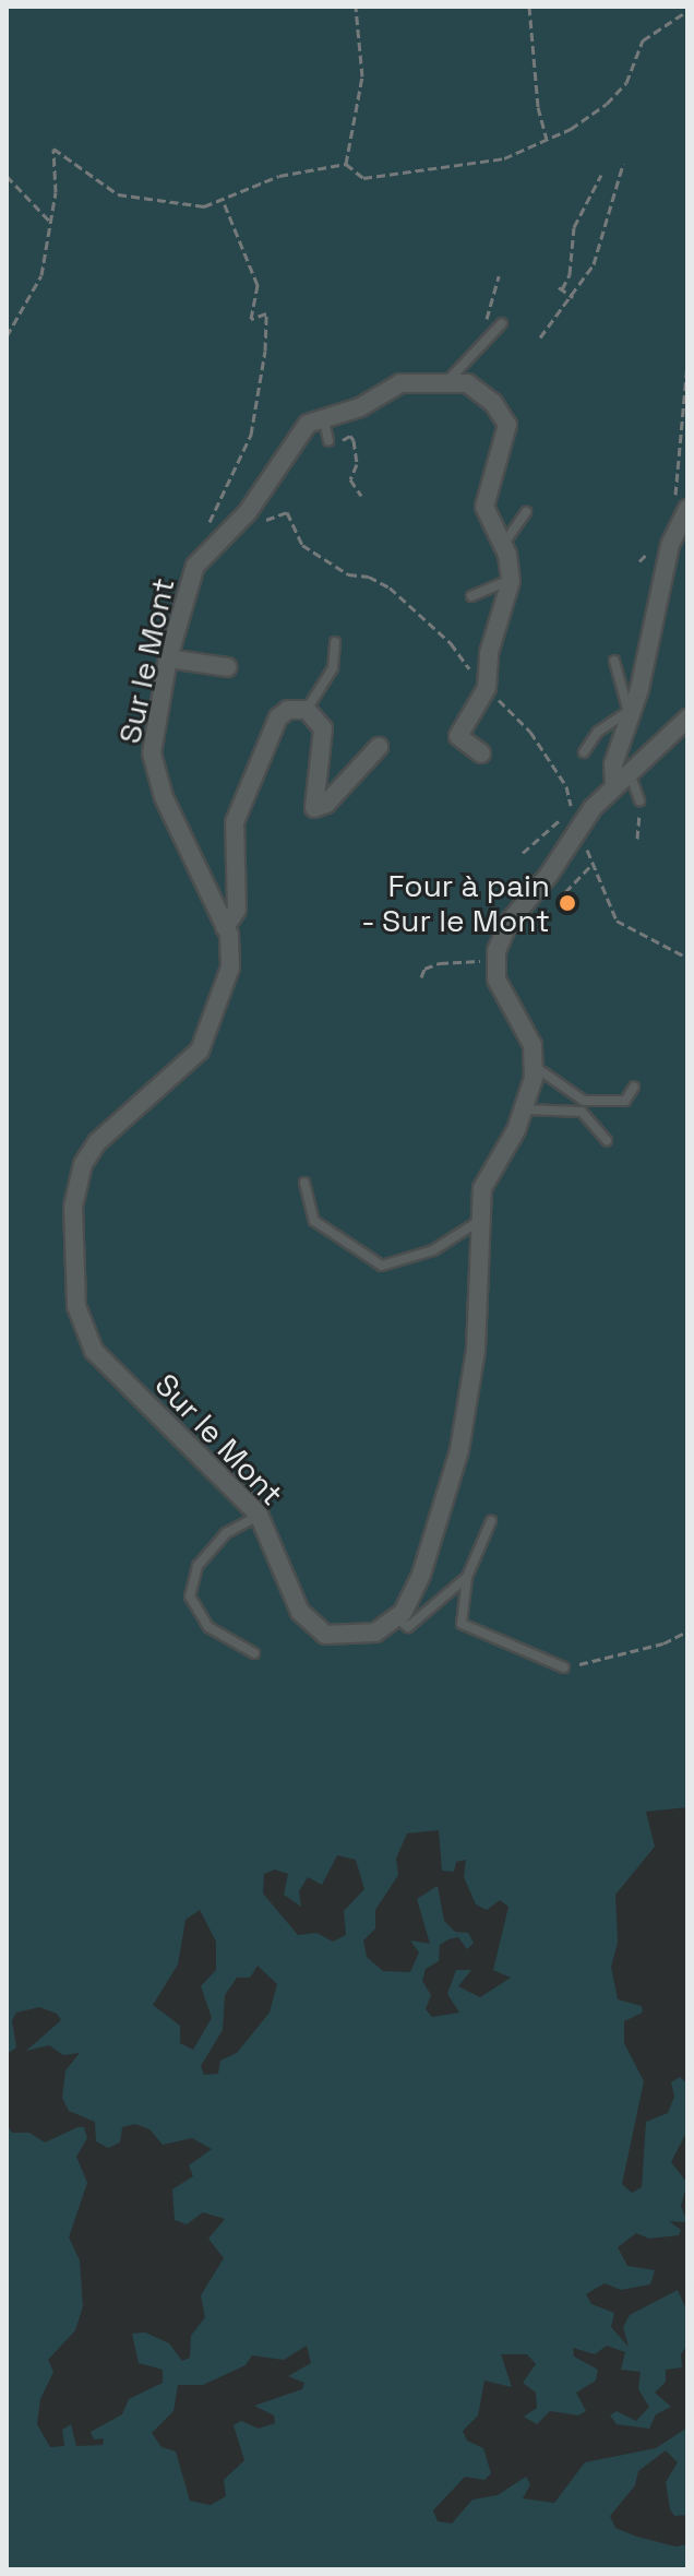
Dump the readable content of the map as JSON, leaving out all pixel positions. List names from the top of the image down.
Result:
{
  "streets": {
    "street": ["Sur le Mont"]
  },
  "places": ["Four à pain - Sur le Mont"]
}
